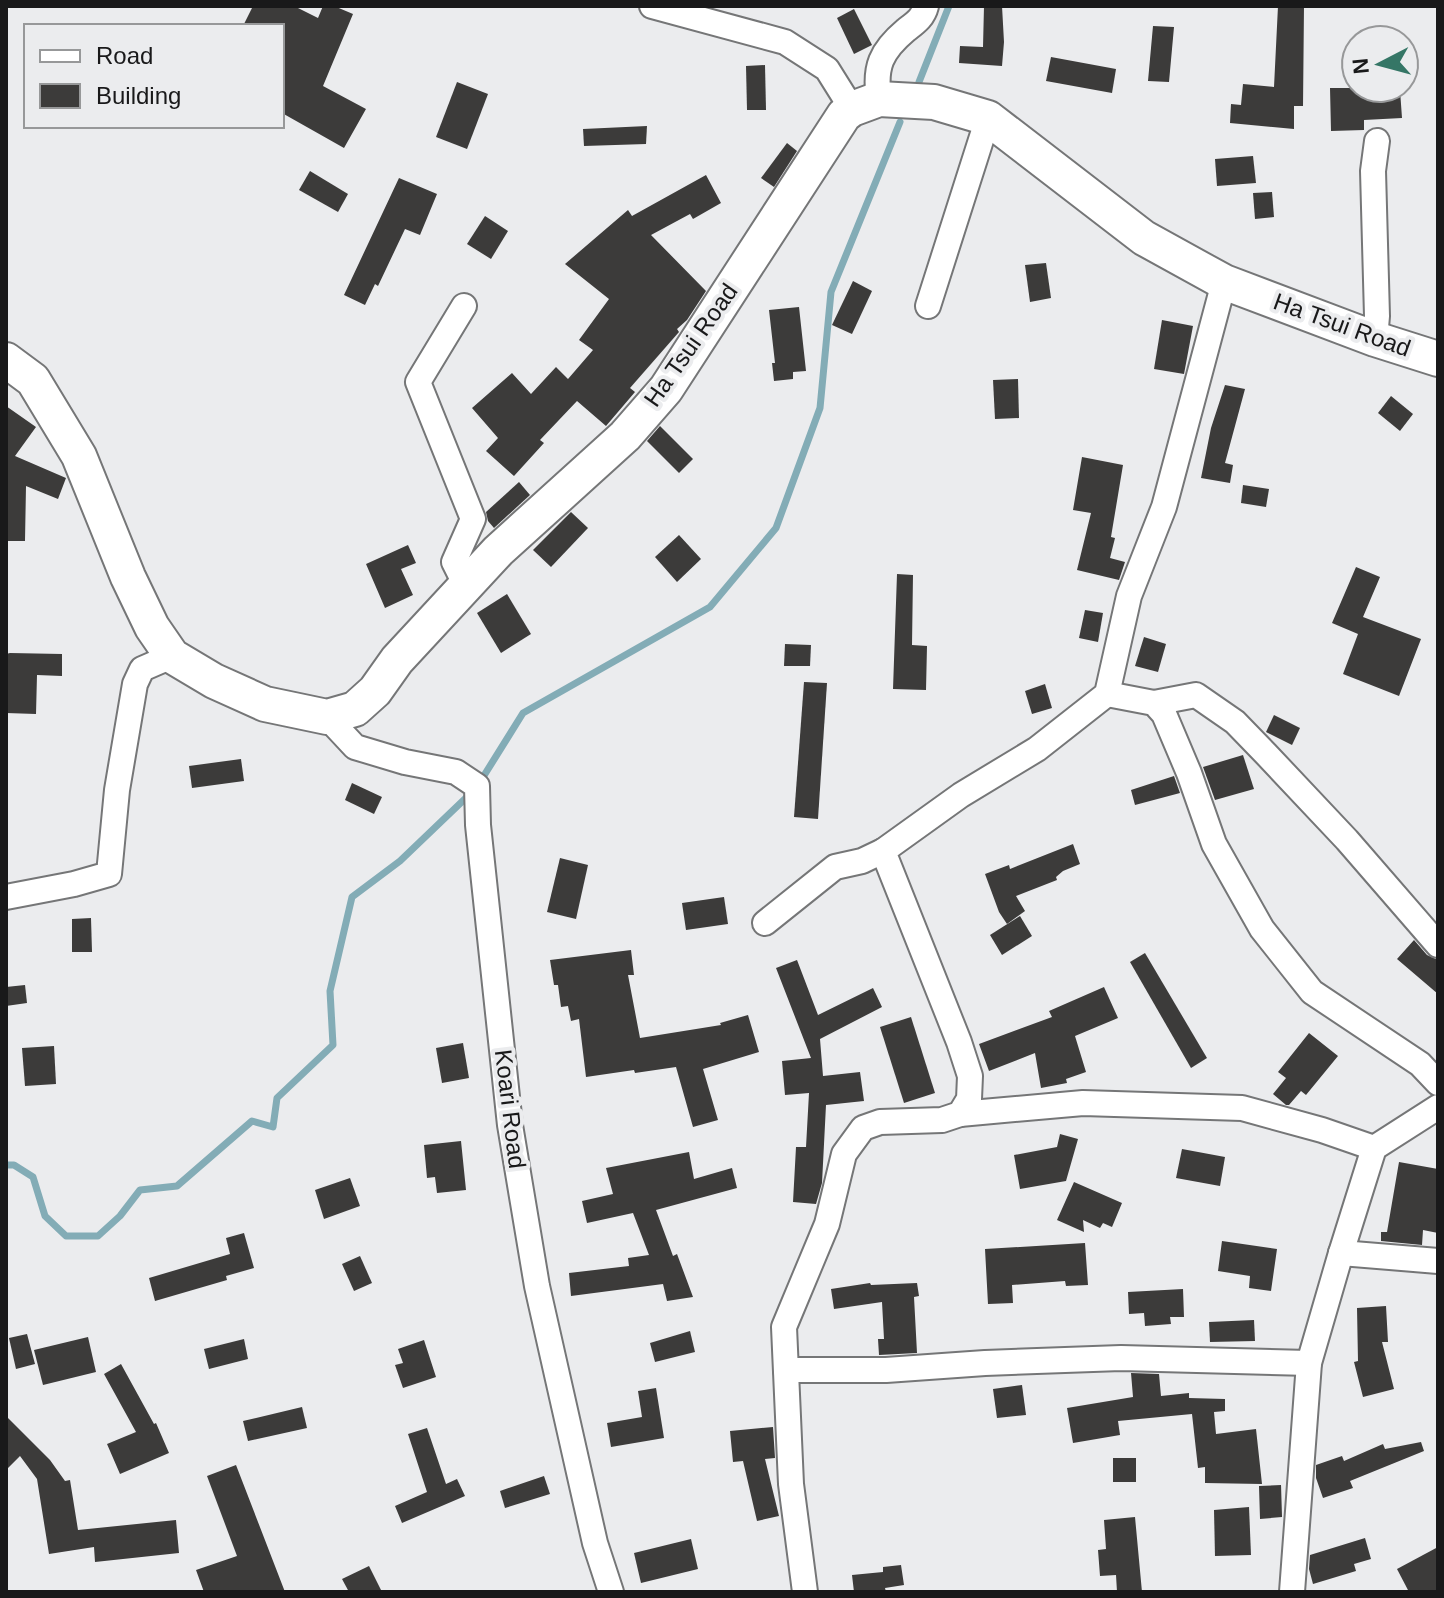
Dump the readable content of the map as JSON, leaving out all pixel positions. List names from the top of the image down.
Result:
{
  "streets": {
    "street": ["Ha Tsui Road", "Koari Road"]
  },
  "crossings": [
    ["Ha Tsui Road", "Koari Road"]
  ],
  "legend": ["Road", "Building"],
  "north": "left"
}
